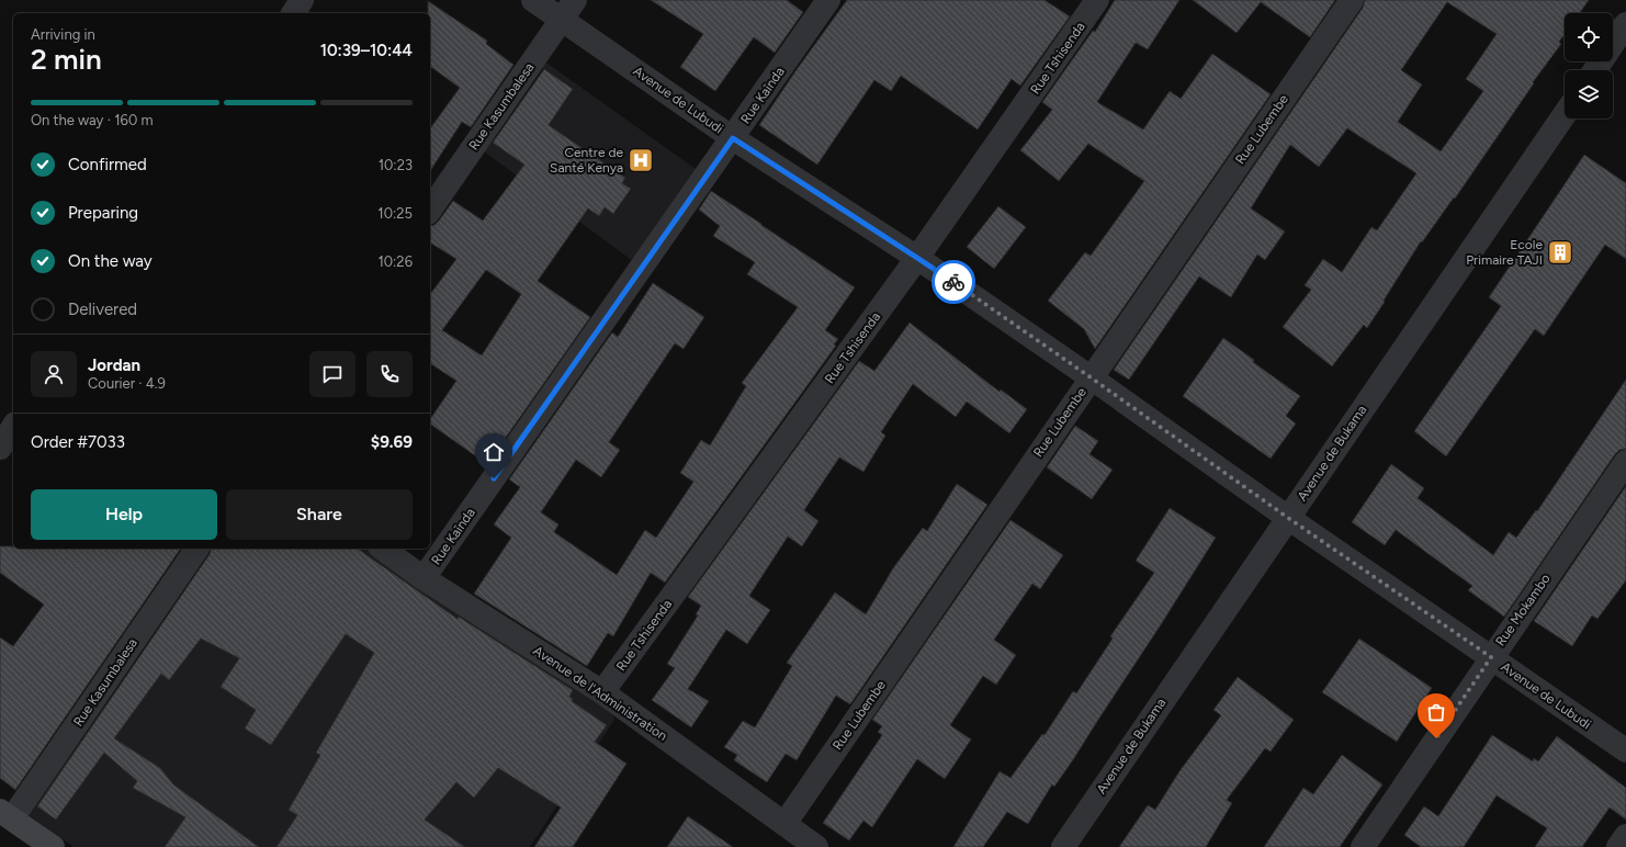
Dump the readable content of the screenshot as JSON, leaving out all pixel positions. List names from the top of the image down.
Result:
{
  "streets": {
    "street": [
      "Rue Tshisenda",
      "Rue Kaïnda",
      "Avenue de Lubudi",
      "Rue Kasumbalesa",
      "Rue Lubembe",
      "Avenue de Bukama",
      "Rue Mokambo",
      "Avenue de l'Administration"
    ]
  },
  "crossings": [
    ["Rue Tshisenda", "Avenue de Lubudi"],
    ["Rue Tshisenda", "Avenue de l'Administration"],
    ["Rue Kaïnda", "Avenue de Lubudi"],
    ["Rue Kaïnda", "Avenue de l'Administration"],
    ["Avenue de Lubudi", "Rue Kasumbalesa"],
    ["Avenue de Lubudi", "Rue Lubembe"],
    ["Avenue de Lubudi", "Avenue de Bukama"],
    ["Avenue de Lubudi", "Rue Mokambo"],
    ["Rue Lubembe", "Avenue de l'Administration"]
  ],
  "places": {
    "hospital": ["Centre de Santé Kenya"],
    "building": ["Ecole Primaire TAJI"]
  },
  "page": {
    "heading": ["2 min", "Arriving in", "10:39–10:44"],
    "panel": [
      "Jordan",
      "Courier · 4.9",
      "Order #7033",
      "$9.69"
    ],
    "bar": "On the way · 160 m",
    "list": [
      ["Confirmed", "10:23"],
      ["Preparing", "10:25"],
      ["On the way", "10:26"],
      "Delivered"
    ],
    "buttons": ["Help", "Share"]
  }
}
